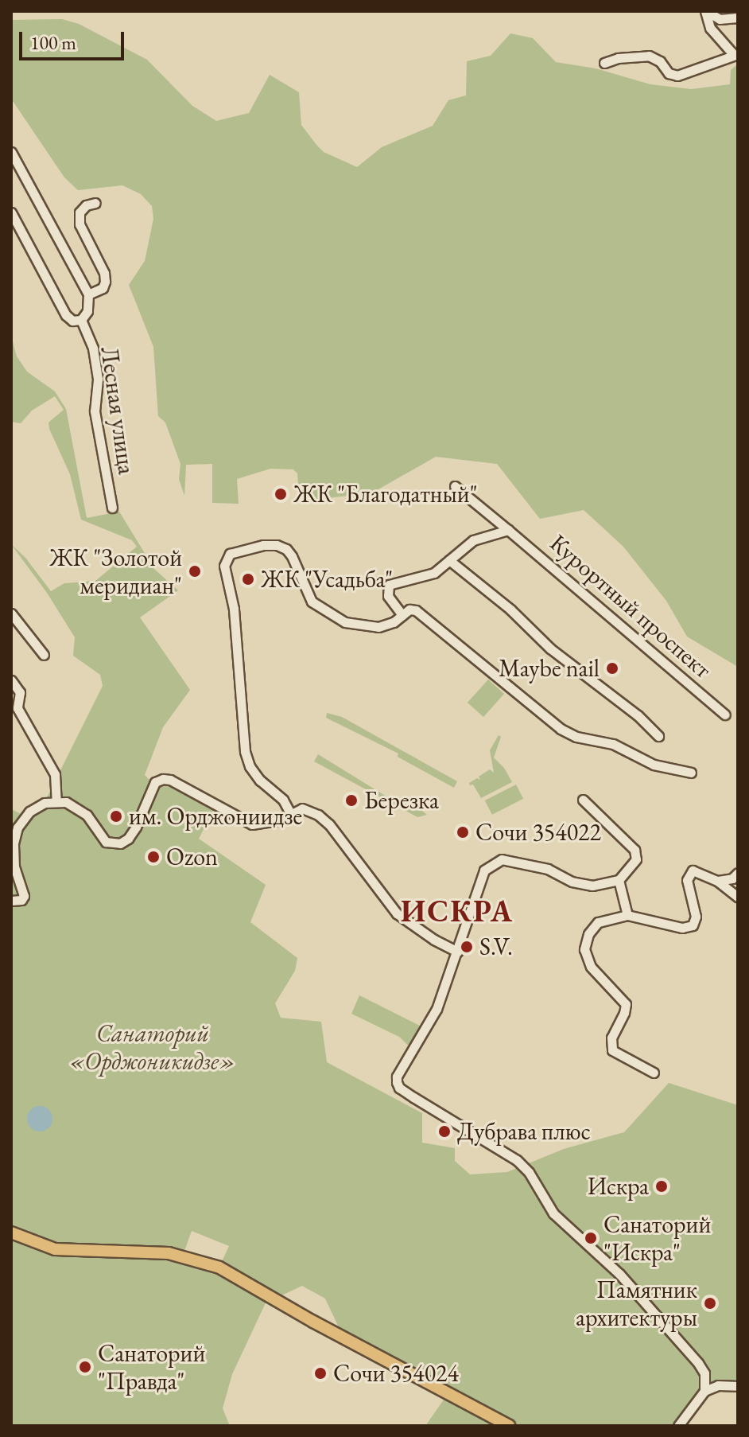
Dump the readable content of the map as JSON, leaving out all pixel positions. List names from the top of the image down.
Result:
{
  "streets": {
    "street": ["Лесная улица", "Курортный проспект"]
  },
  "districts": ["ИСКРА"],
  "parks": ["Санаторий «Орджоникидзе»"],
  "places": [
    "ЖК \"Благодатный\"",
    "ЖК \"Золотой меридиан\"",
    "ЖК \"Усадьба\"",
    "Maybe nail",
    "Березка",
    "им. Орджониидзе",
    "Сочи 354022",
    "Ozon",
    "S.V.",
    "Дубрава плюс",
    "Искра",
    "Санаторий \"Искра\"",
    "Памятник архитектуры",
    "Санаторий \"Правда\"",
    "Сочи 354024"
  ],
  "scale_bar": "100 m"
}
